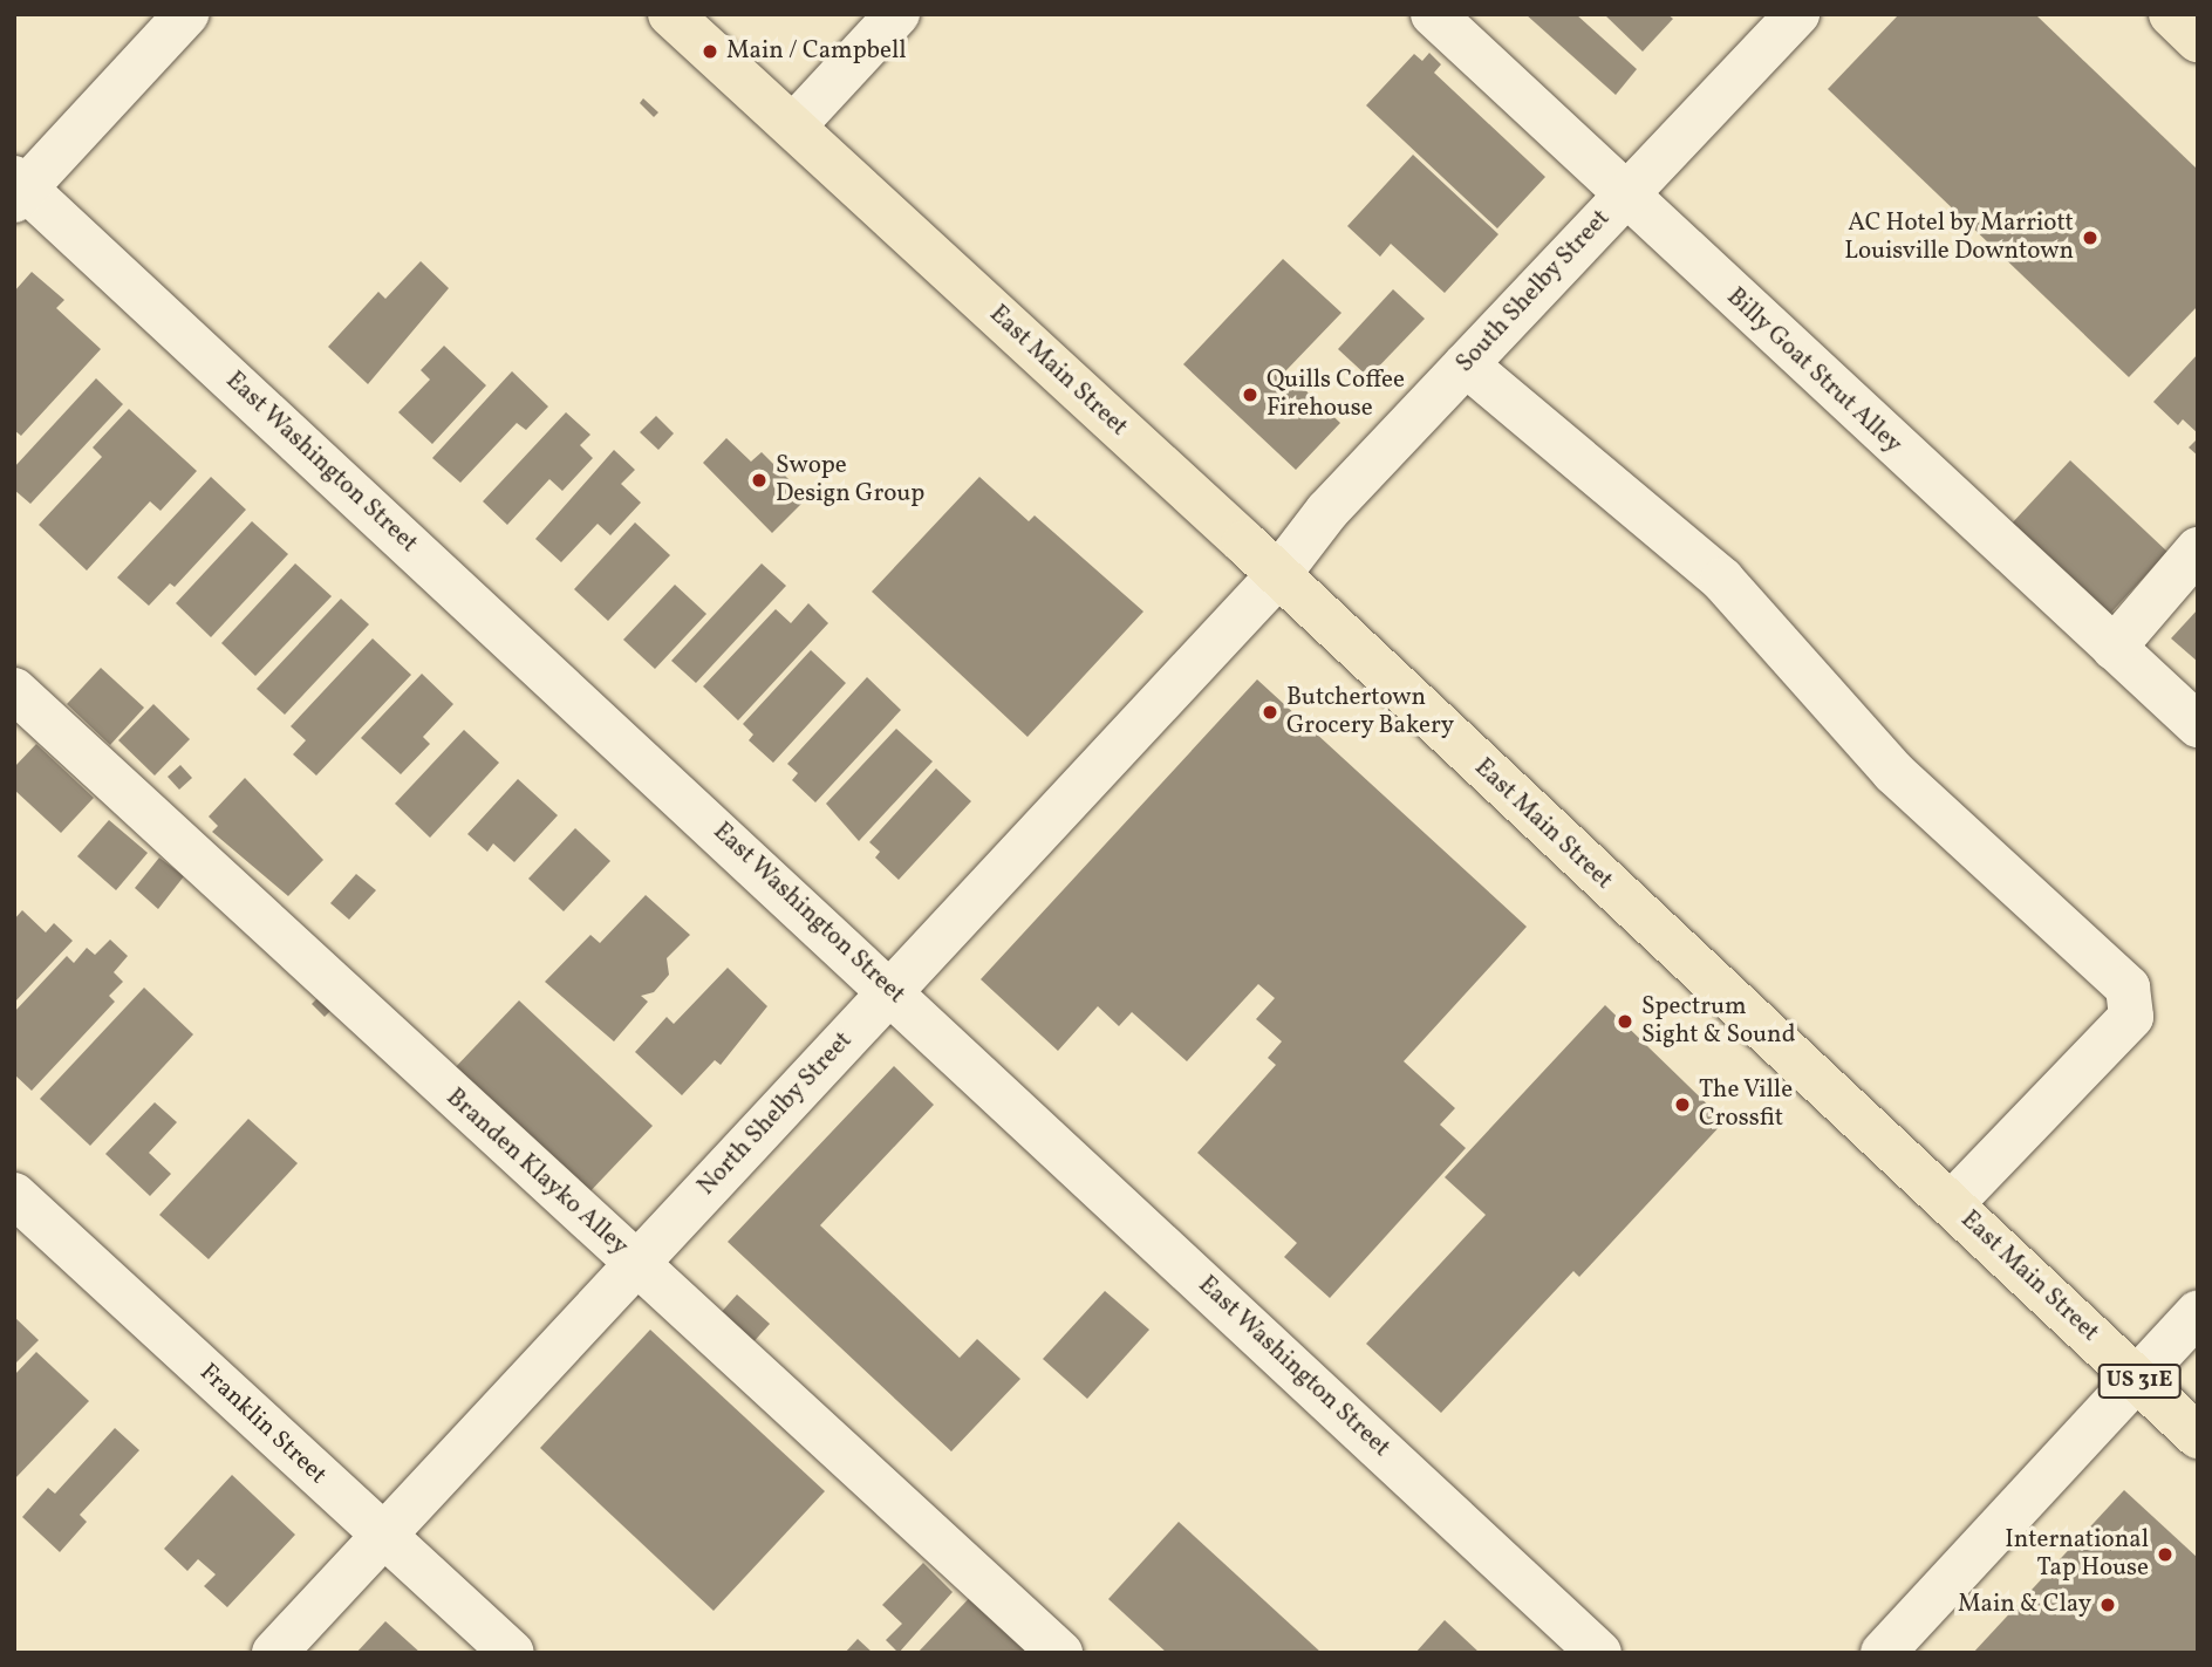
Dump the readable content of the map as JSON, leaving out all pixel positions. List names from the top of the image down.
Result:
{
  "streets": {
    "main road": ["East Main Street", "US 31E"],
    "street": [
      "South Shelby Street",
      "Billy Goat Strut Alley",
      "East Washington Street",
      "North Shelby Street",
      "Branden Klayko Alley",
      "Franklin Street"
    ]
  },
  "crossings": [
    ["South Shelby Street", "East Main Street"],
    ["South Shelby Street", "Billy Goat Strut Alley"],
    ["South Shelby Street", "North Shelby Street"],
    ["East Main Street", "North Shelby Street"],
    ["East Washington Street", "North Shelby Street"],
    ["North Shelby Street", "Branden Klayko Alley"],
    ["North Shelby Street", "Franklin Street"]
  ],
  "places": [
    "Main / Campbell",
    "AC Hotel by Marriott Louisville Downtown",
    "Quills Coffee Firehouse",
    "Swope Design Group",
    "Butchertown Grocery Bakery",
    "Spectrum Sight & Sound",
    "The Ville Crossfit",
    "International Tap House",
    "Main & Clay"
  ]
}
